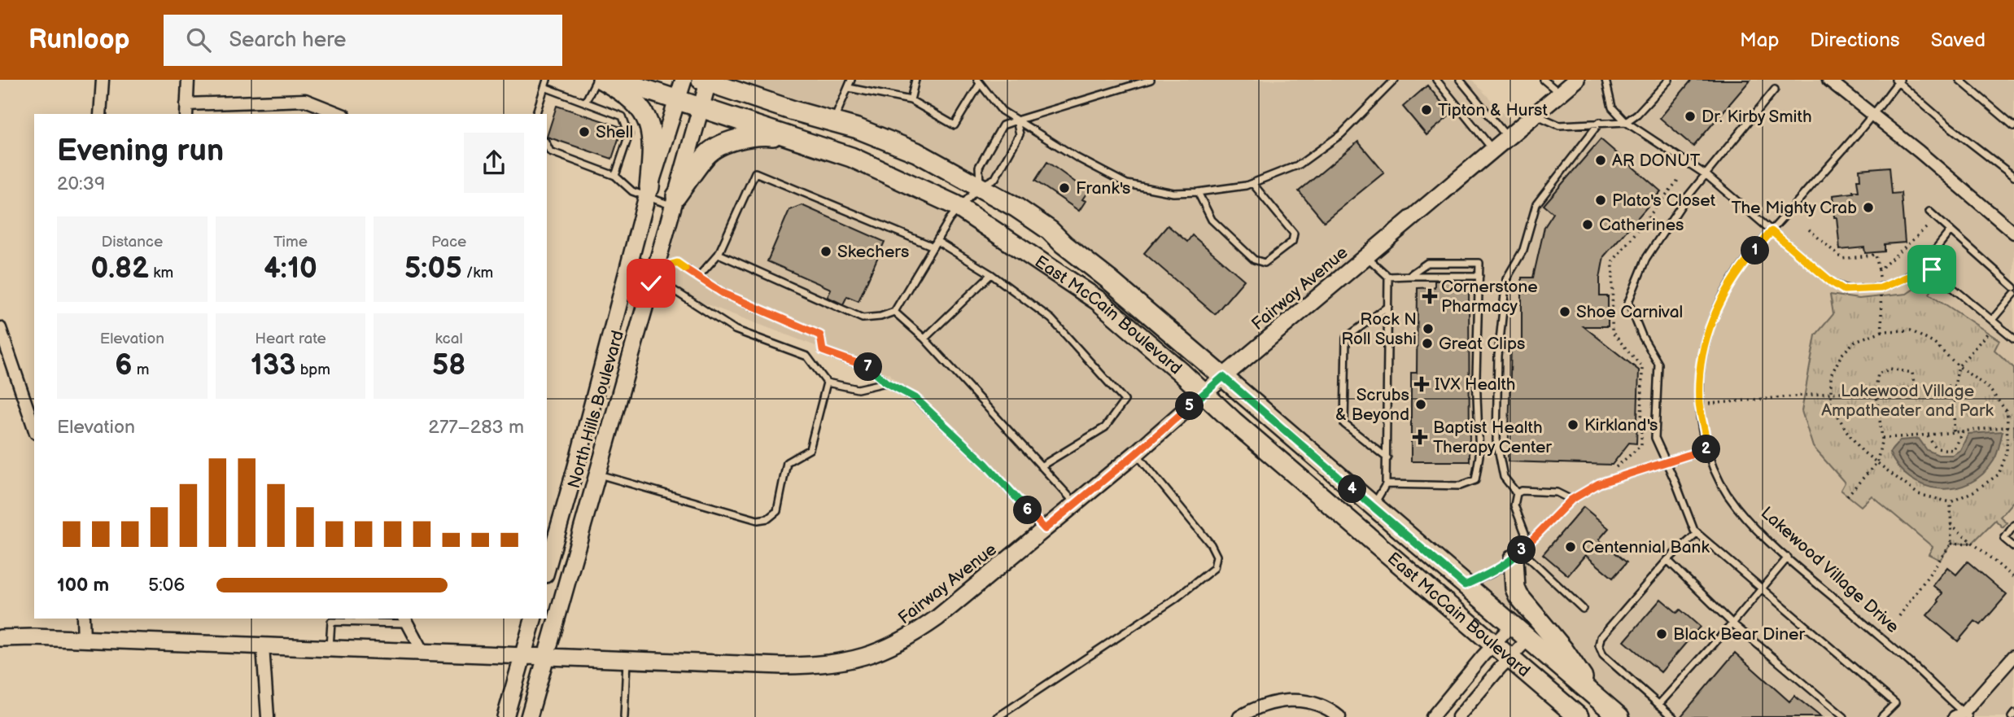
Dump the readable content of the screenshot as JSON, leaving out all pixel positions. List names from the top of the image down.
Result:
{
  "streets": {
    "main road": ["East McCain Boulevard"],
    "street": ["Fairway Avenue", "North Hills Boulevard", "Lakewood Village Drive"]
  },
  "crossings": [
    ["Fairway Avenue", "East McCain Boulevard"],
    ["Fairway Avenue", "North Hills Boulevard"],
    ["East McCain Boulevard", "North Hills Boulevard"]
  ],
  "parks": ["Lakewood Village Ampatheater and Park"],
  "places": {
    "other": [
      "Tipton & Hurst",
      "Dr. Kirby Smith",
      "Shell",
      "AR DONUT",
      "Frank's",
      "Plato's Closet",
      "The Mighty Crab",
      "Catherines",
      "Skechers",
      "Shoe Carnival",
      "Rock N Roll Sushi",
      "Great Clips",
      "Scrubs & Beyond",
      "Kirkland's",
      "Centennial Bank",
      "Black Bear Diner"
    ],
    "health": ["Cornerstone Pharmacy", "IVX Health", "Baptist Health Therapy Center"]
  },
  "page": {
    "header": "Runloop",
    "search": "Search here",
    "nav": ["Map", "Directions", "Saved"],
    "heading": ["Evening run", "20:39"],
    "stats": [
      ["Distance", "0.82 km"],
      ["Time", "4:10"],
      ["Pace", "5:05 /km"],
      ["Elevation", "6 m"],
      ["Heart rate", "133 bpm"],
      ["kcal", "58"]
    ],
    "pins": [
      "1",
      "7",
      "5",
      "2",
      "4",
      "6",
      "3"
    ],
    "chart": ["Elevation", "277–283 m"],
    "list": [
      {
        "name": "100 m",
        "note": "5:06"
      }
    ]
  }
}
